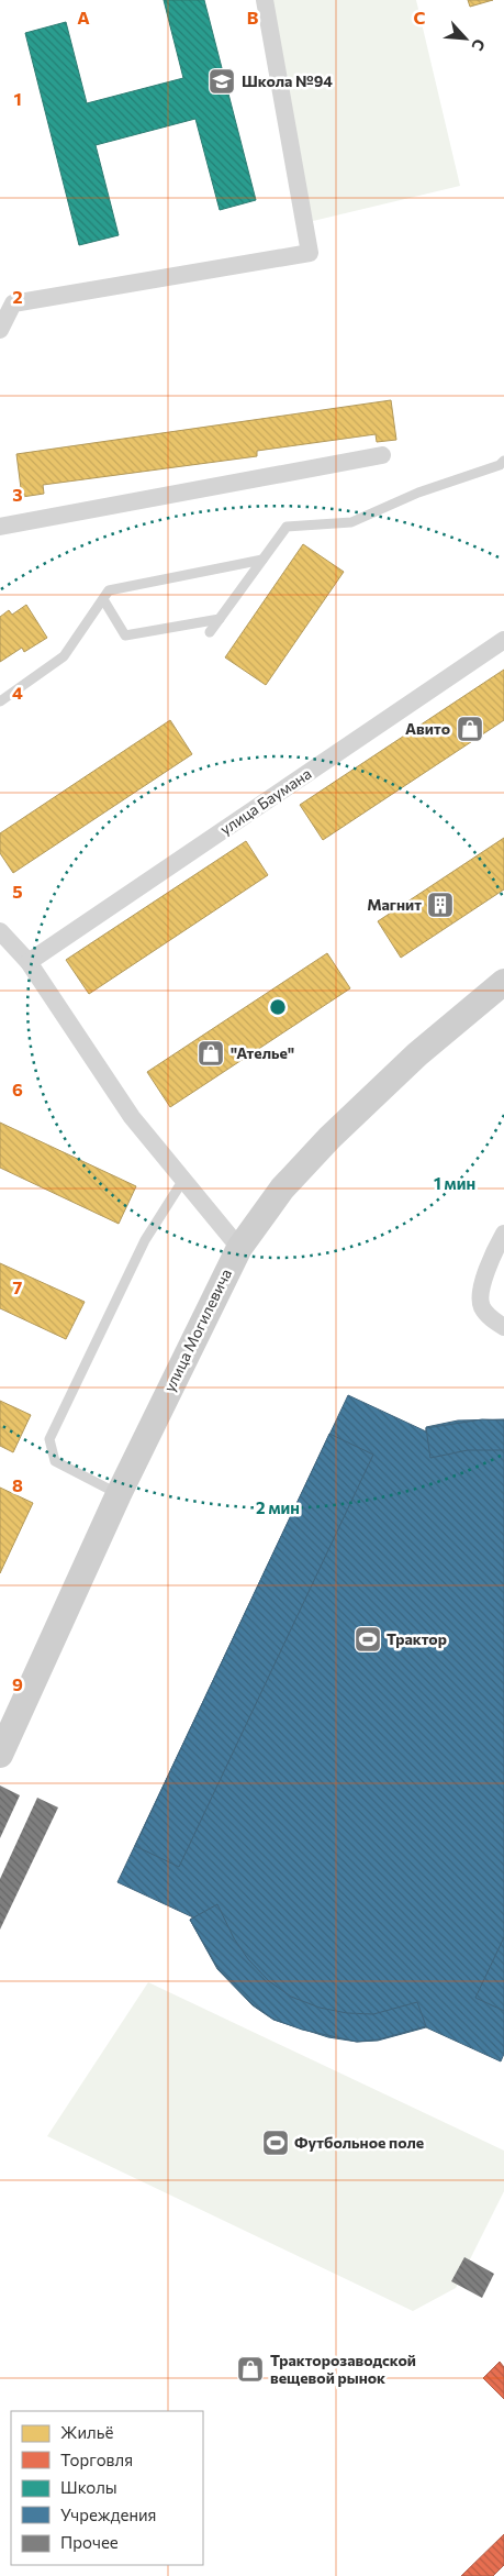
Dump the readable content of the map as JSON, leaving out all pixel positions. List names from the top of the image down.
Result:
{
  "streets": {
    "street": ["улица Баумана", "улица Могилевича"]
  },
  "places": {
    "school or university": ["Школа №94"],
    "shop": ["Авито", "\"Ателье\"", "Тракторозаводской вещевой рынок"],
    "building": ["Магнит"],
    "sports": ["Трактор", "Футбольное поле"]
  },
  "legend": [
    "Жильё",
    "Торговля",
    "Школы",
    "Учреждения",
    "Прочее"
  ],
  "north": "bottom right",
  "grid": {
    "columns": ["A", "B", "C"],
    "rows": [
      "1",
      "2",
      "3",
      "4",
      "5",
      "6",
      "7",
      "8",
      "9"
    ]
  },
  "rings": ["1 мин", "2 мин"]
}
